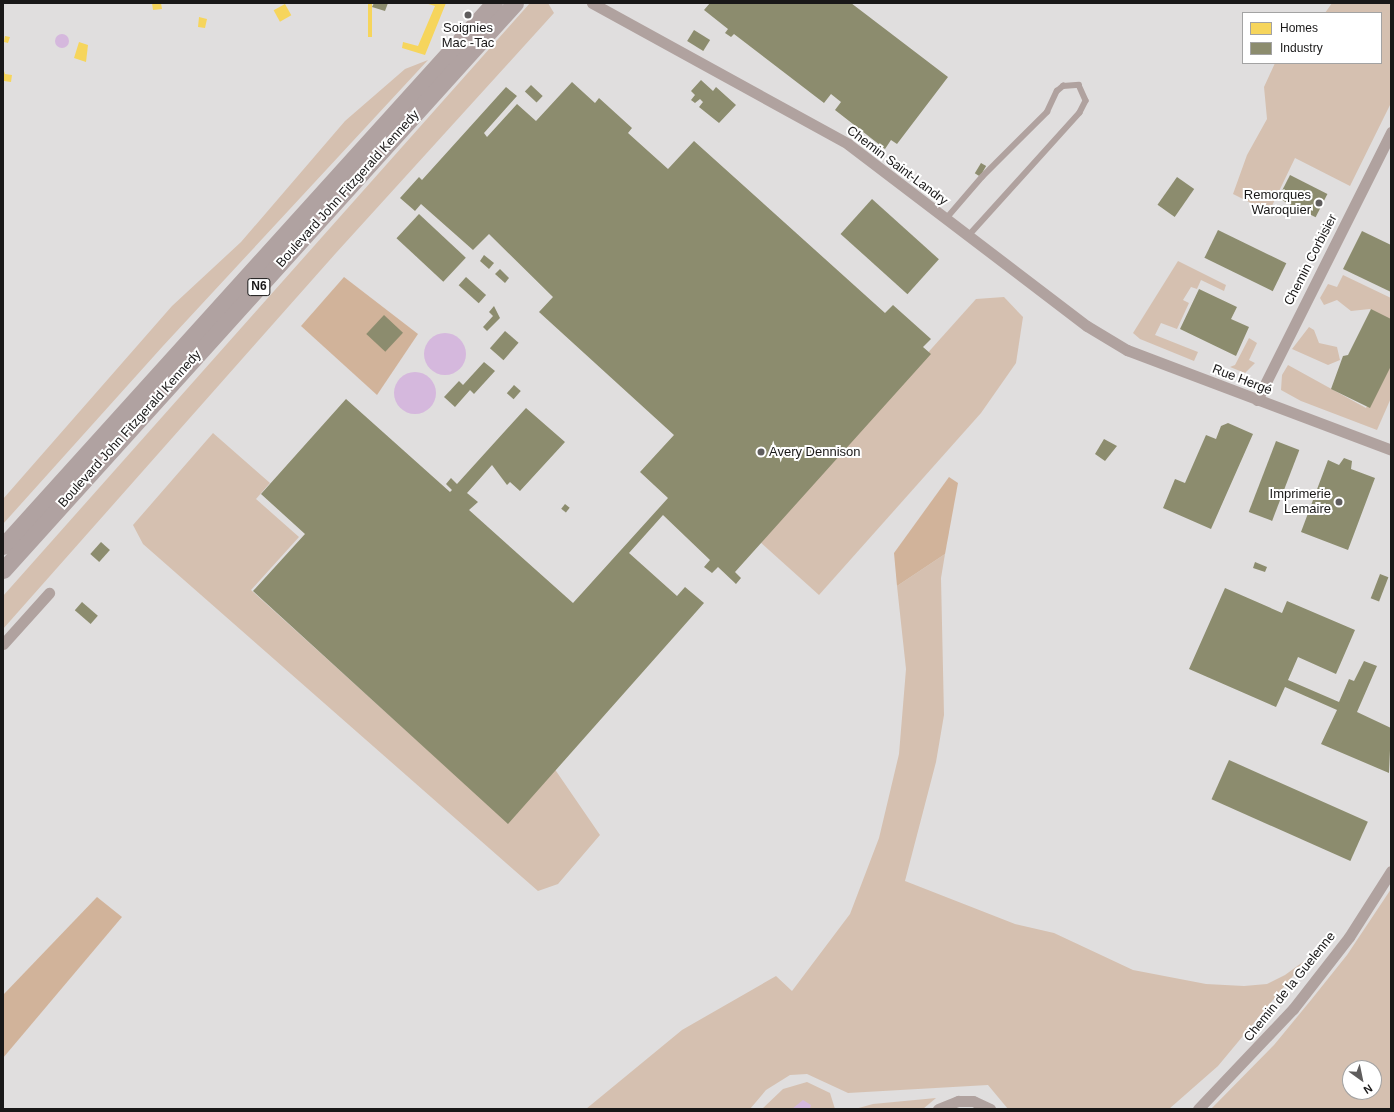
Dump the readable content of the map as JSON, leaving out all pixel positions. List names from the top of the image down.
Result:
{
  "streets": {
    "main road": ["Boulevard John Fitzgerald Kennedy", "N6"],
    "street": [
      "Chemin Saint-Landry",
      "Chemin Corbisier",
      "Rue Hergé",
      "Chemin de la Guelenne"
    ]
  },
  "crossings": [
    ["Chemin Saint-Landry", "Rue Hergé"],
    ["Chemin Corbisier", "Rue Hergé"]
  ],
  "places": [
    "Soignies Mac -Tac",
    "Remorques Waroquier",
    "Avery Dennison",
    "Imprimerie Lemaire"
  ],
  "legend": ["Homes", "Industry"],
  "north": "bottom right"
}
